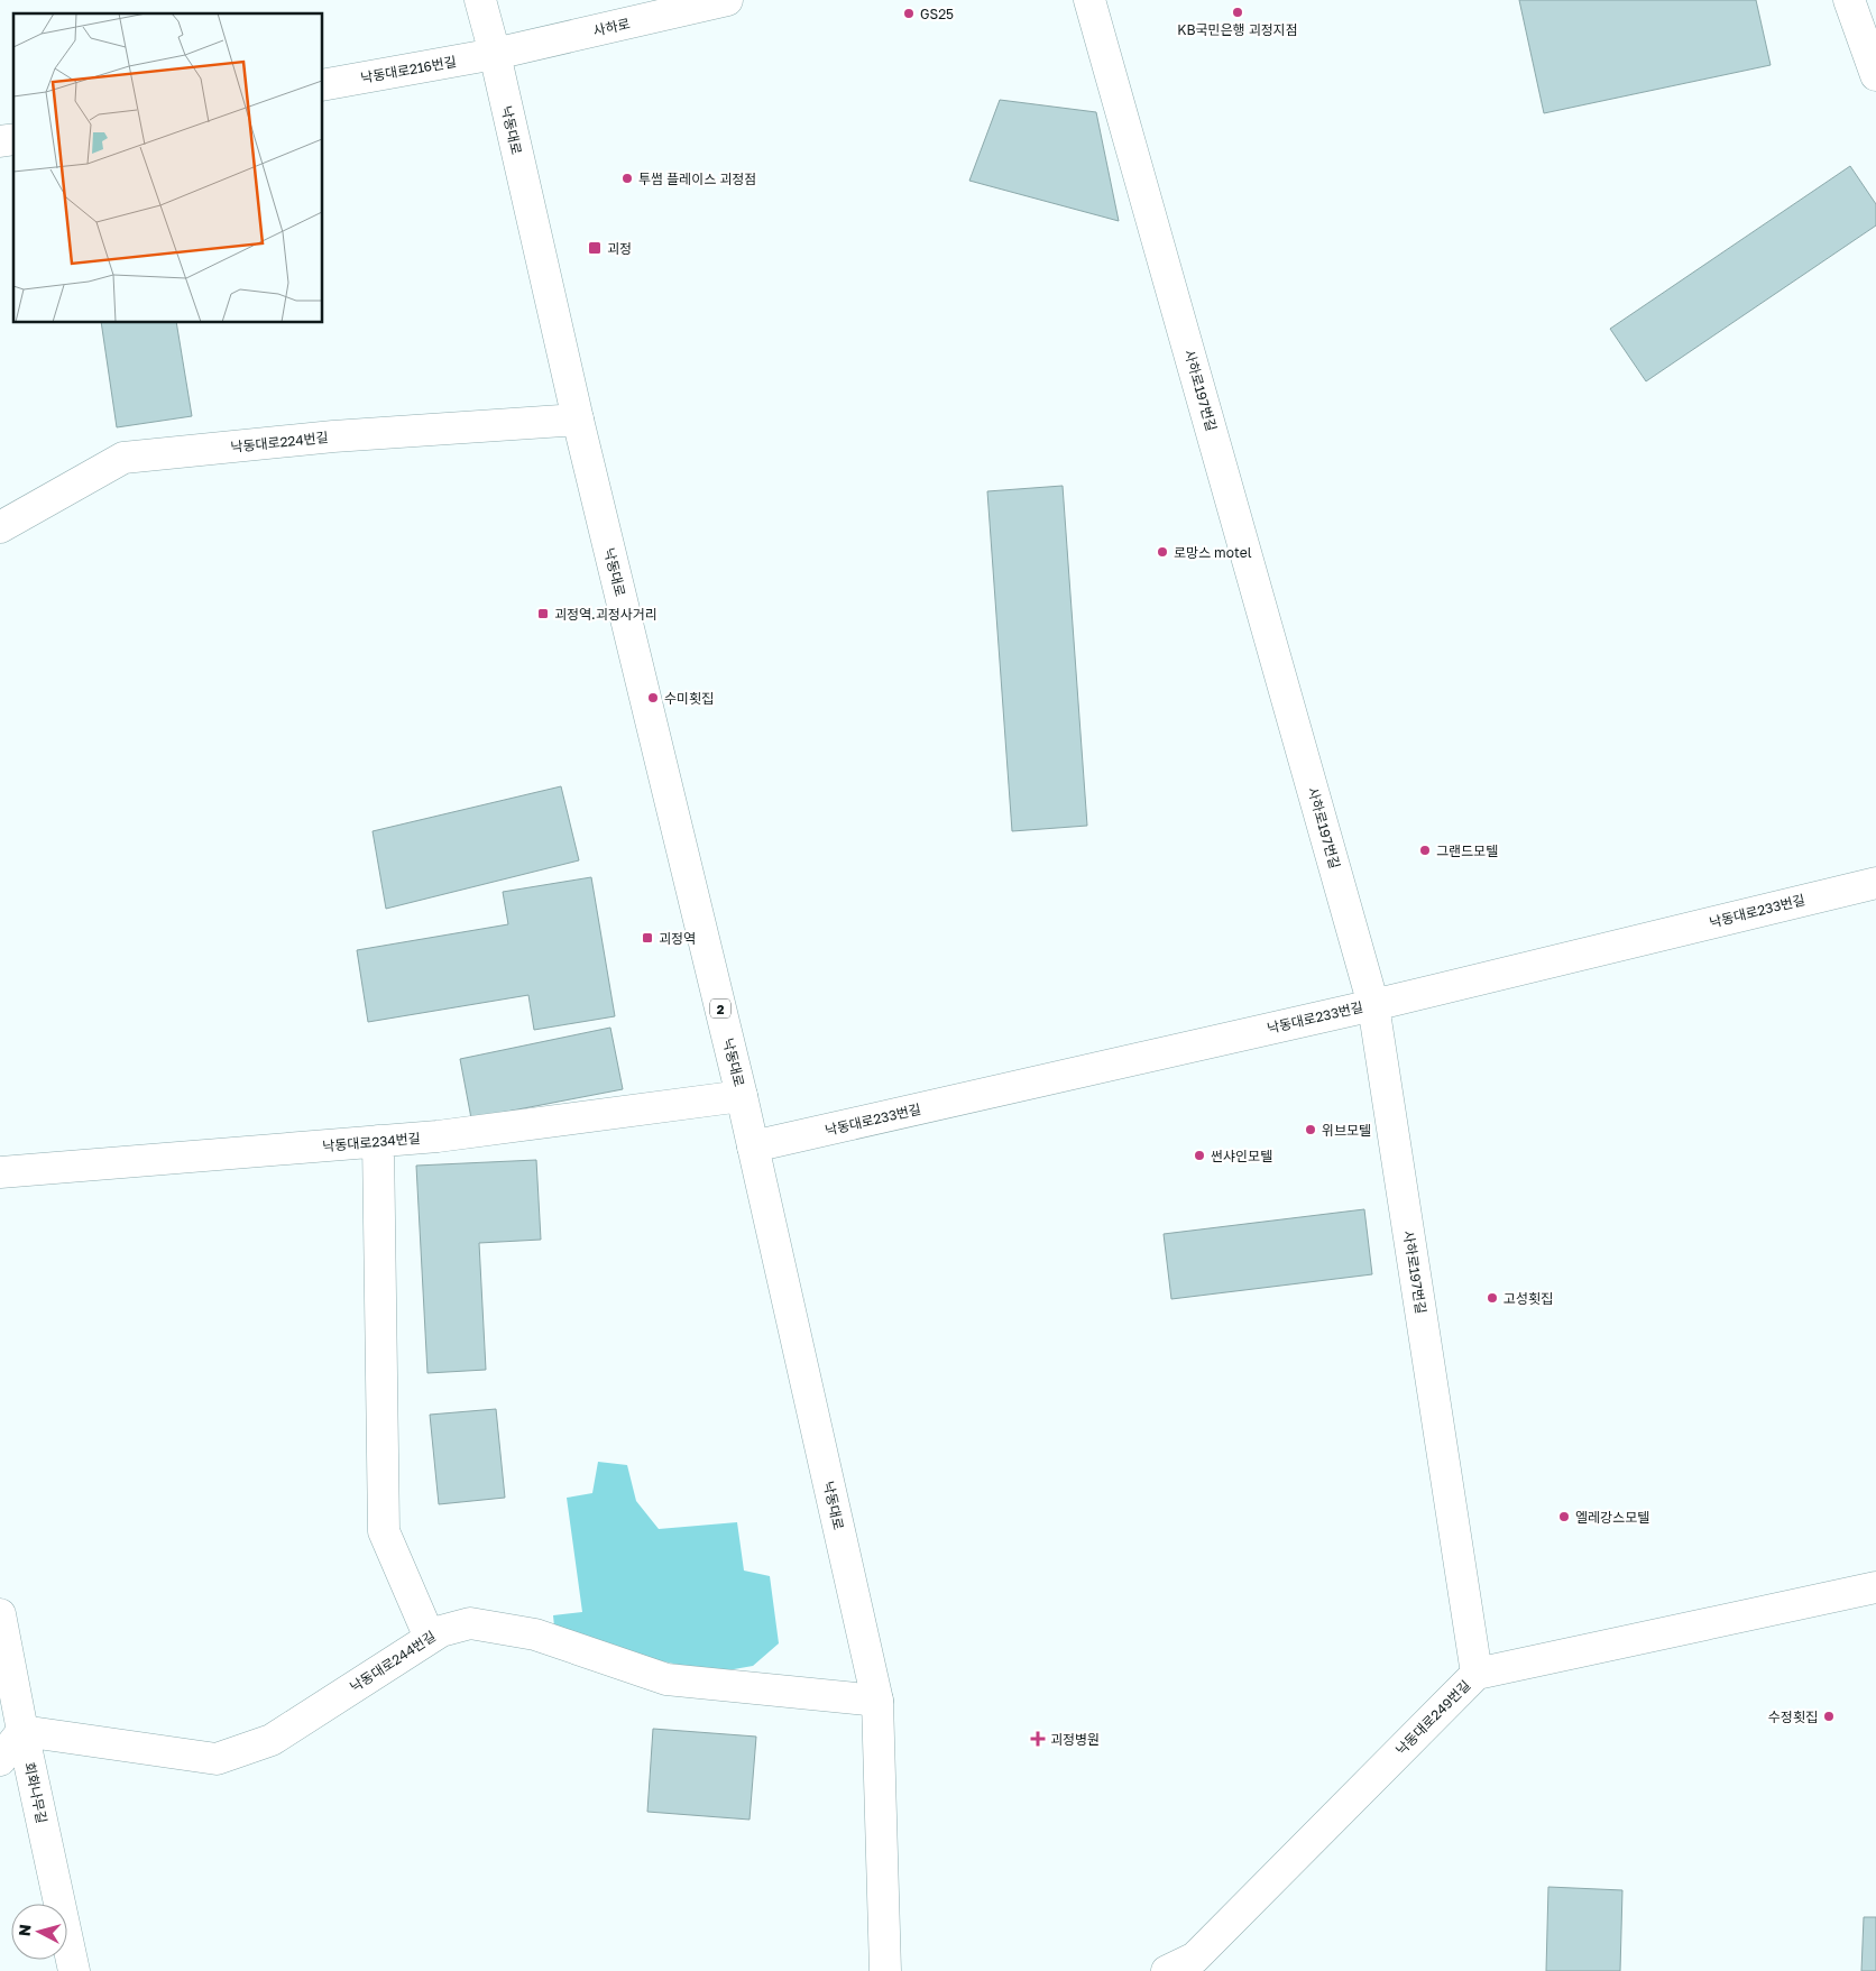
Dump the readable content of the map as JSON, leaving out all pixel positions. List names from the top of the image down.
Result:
{
  "streets": {
    "street": [
      "사하로",
      "낙동대로216번길",
      "낙동대로",
      "사하로197번길",
      "낙동대로224번길",
      "낙동대로233번길",
      "2",
      "낙동대로234번길",
      "낙동대로244번길",
      "낙동대로249번길",
      "회화나무길"
    ]
  },
  "crossings": [
    ["사하로", "낙동대로216번길"],
    ["사하로", "낙동대로"],
    ["낙동대로216번길", "낙동대로"],
    ["낙동대로", "낙동대로224번길"],
    ["낙동대로", "낙동대로233번길"],
    ["낙동대로", "낙동대로234번길"],
    ["낙동대로", "낙동대로244번길"],
    ["사하로197번길", "낙동대로233번길"],
    ["사하로197번길", "낙동대로249번길"],
    ["낙동대로244번길", "회화나무길"]
  ],
  "places": {
    "other": [
      "KB국민은행 괴정지점",
      "GS25",
      "투썸 플레이스 괴정점",
      "로망스 motel",
      "수미횟집",
      "그랜드모텔",
      "위브모텔",
      "썬샤인모텔",
      "고성횟집",
      "엘레강스모텔",
      "수정횟집"
    ],
    "transit": ["괴정", "괴정역.괴정사거리", "괴정역"],
    "health": ["괴정병원"]
  },
  "north": "left"
}
